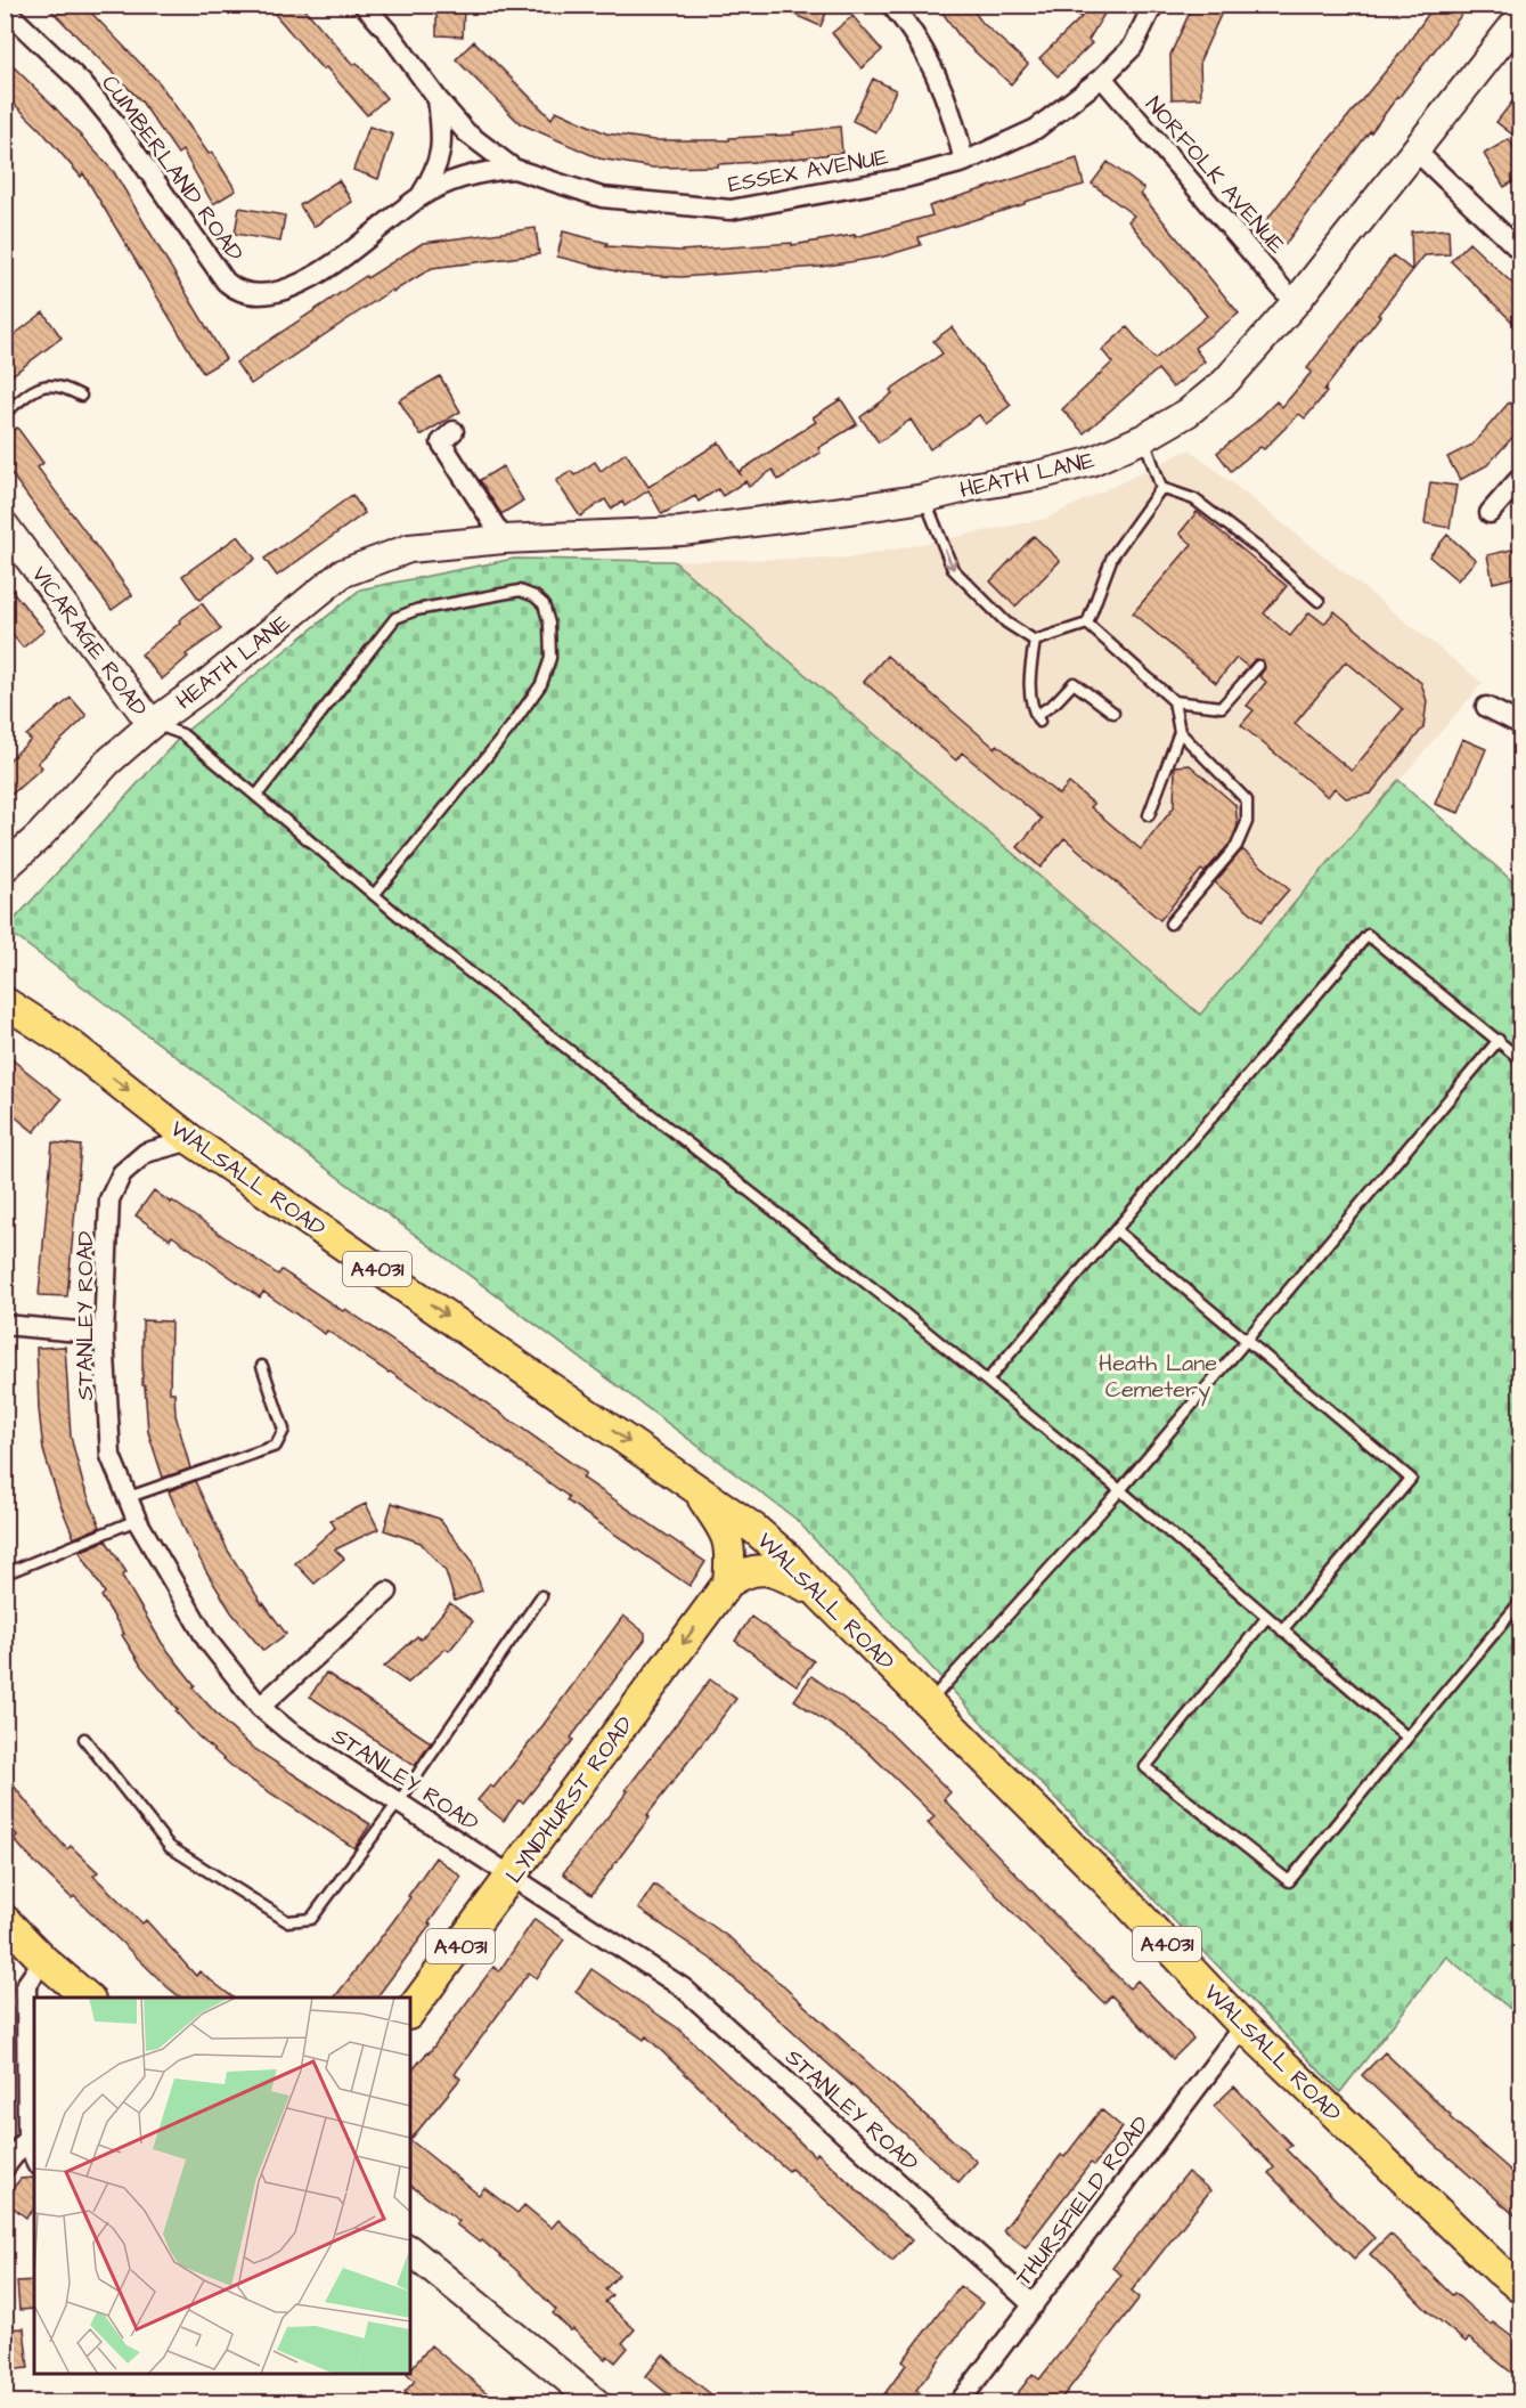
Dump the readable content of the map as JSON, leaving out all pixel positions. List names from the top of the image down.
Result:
{
  "streets": {
    "main road": ["WALSALL ROAD", "A4031", "LYNDHURST ROAD"],
    "street": [
      "CUMBERLAND ROAD",
      "ESSEX AVENUE",
      "NORFOLK AVENUE",
      "HEATH LANE",
      "VICARAGE ROAD",
      "STANLEY ROAD",
      "THURSFIELD ROAD"
    ]
  },
  "crossings": [
    ["CUMBERLAND ROAD", "ESSEX AVENUE"],
    ["ESSEX AVENUE", "NORFOLK AVENUE"],
    ["NORFOLK AVENUE", "HEATH LANE"],
    ["HEATH LANE", "VICARAGE ROAD"],
    ["WALSALL ROAD", "A4031"],
    ["WALSALL ROAD", "STANLEY ROAD"],
    ["WALSALL ROAD", "THURSFIELD ROAD"],
    ["A4031", "LYNDHURST ROAD"],
    ["STANLEY ROAD", "LYNDHURST ROAD"],
    ["STANLEY ROAD", "THURSFIELD ROAD"]
  ],
  "one_way": ["WALSALL ROAD", "LYNDHURST ROAD"],
  "parks": ["Heath Lane Cemetery"]
}
